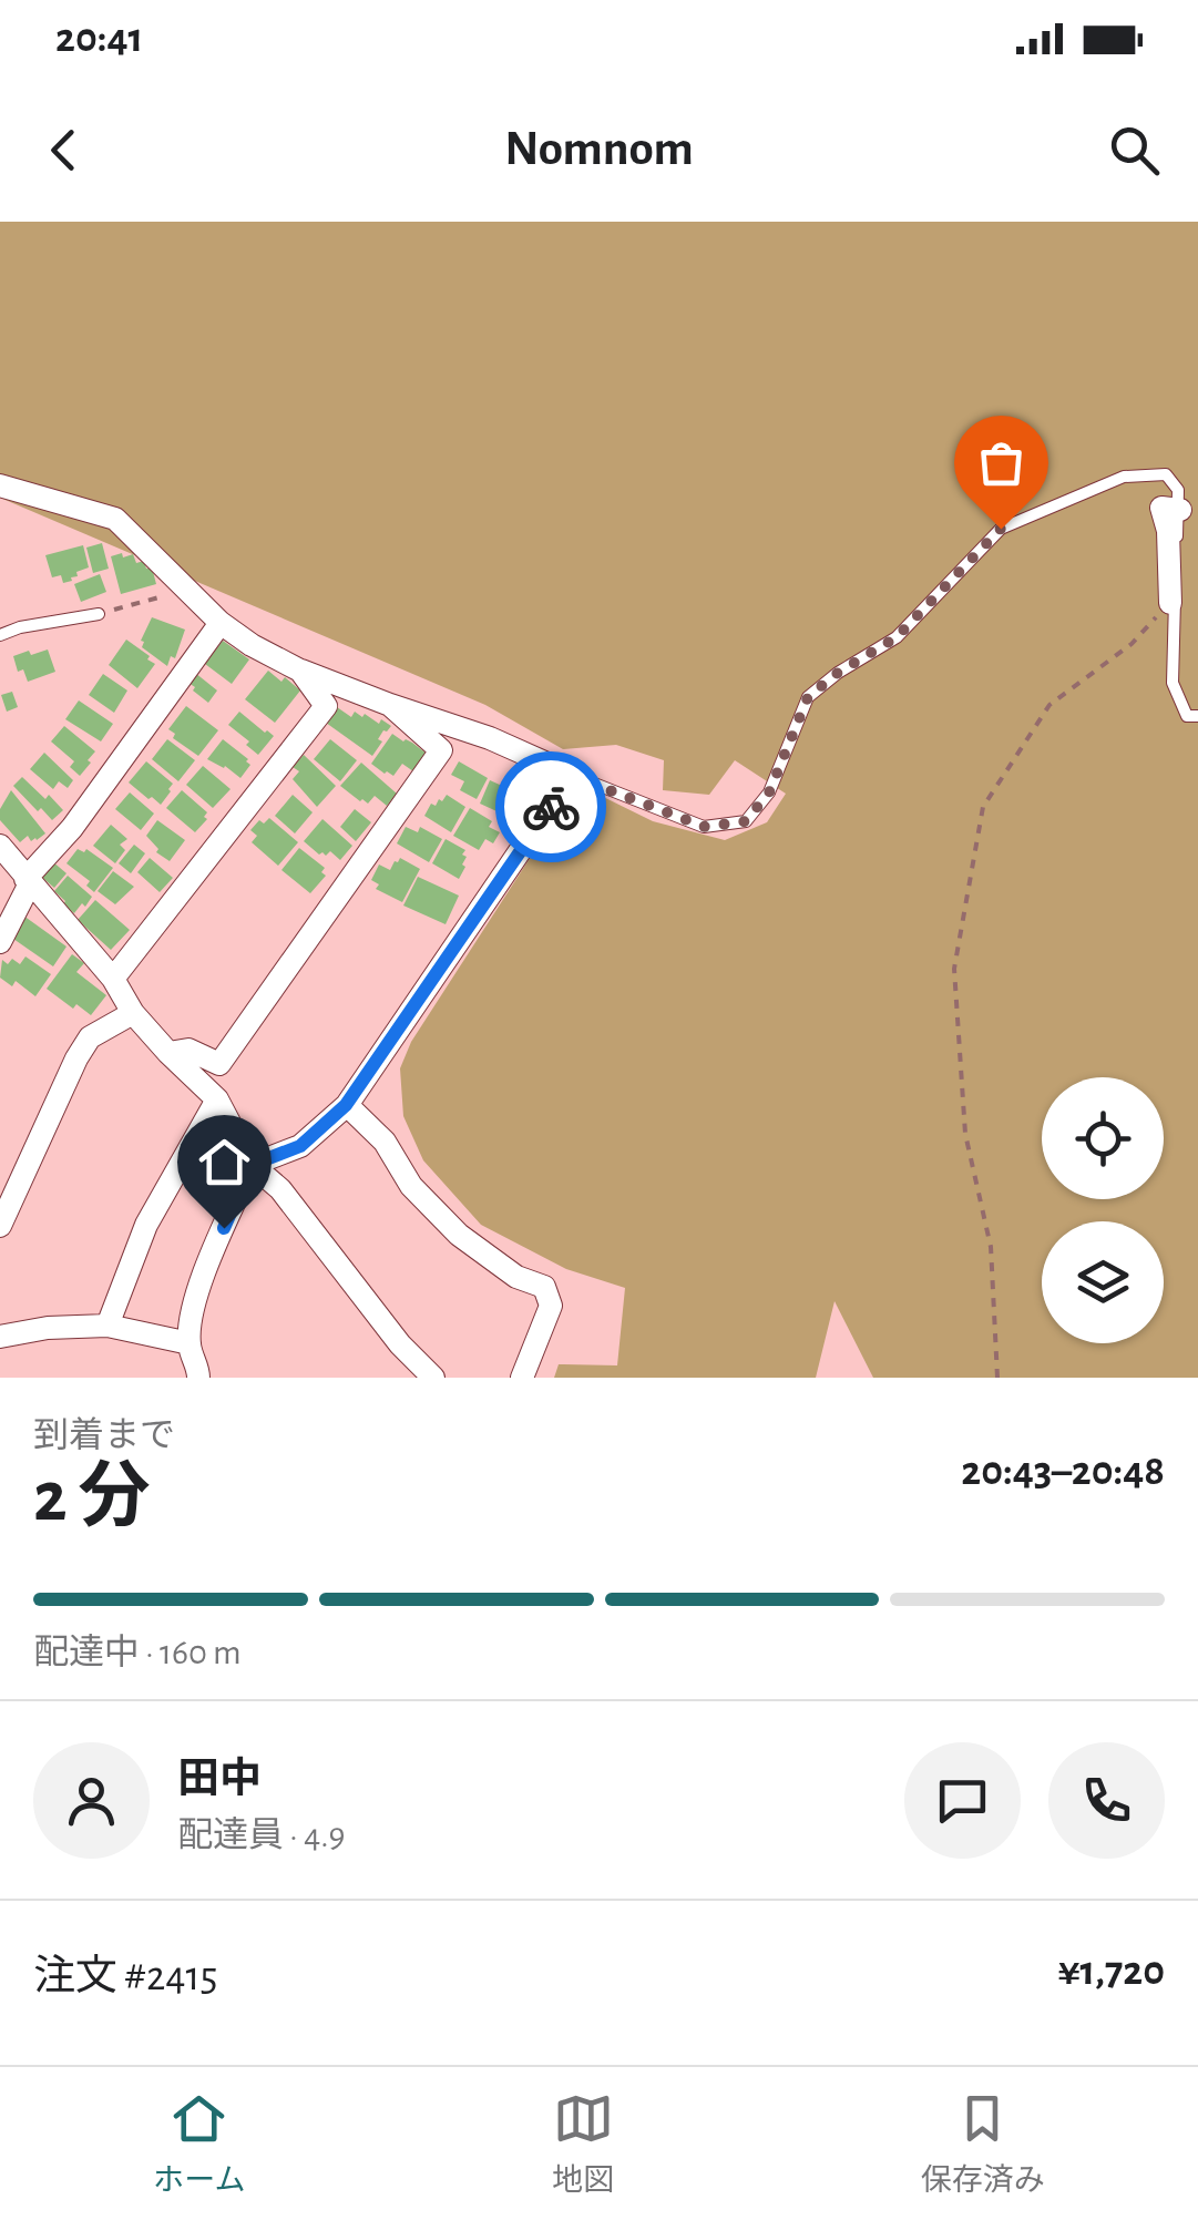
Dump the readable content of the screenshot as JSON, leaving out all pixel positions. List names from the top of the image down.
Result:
{
  "page": {
    "status": "20:41",
    "header": "Nomnom",
    "heading": ["2 分", "到着まで", "20:43–20:48"],
    "panel": [
      "田中",
      "配達員 · 4.9",
      "注文 #2415",
      "¥1,720"
    ],
    "bar": "配達中 · 160 m",
    "tabs": ["ホーム", "地図", "保存済み"]
  }
}
